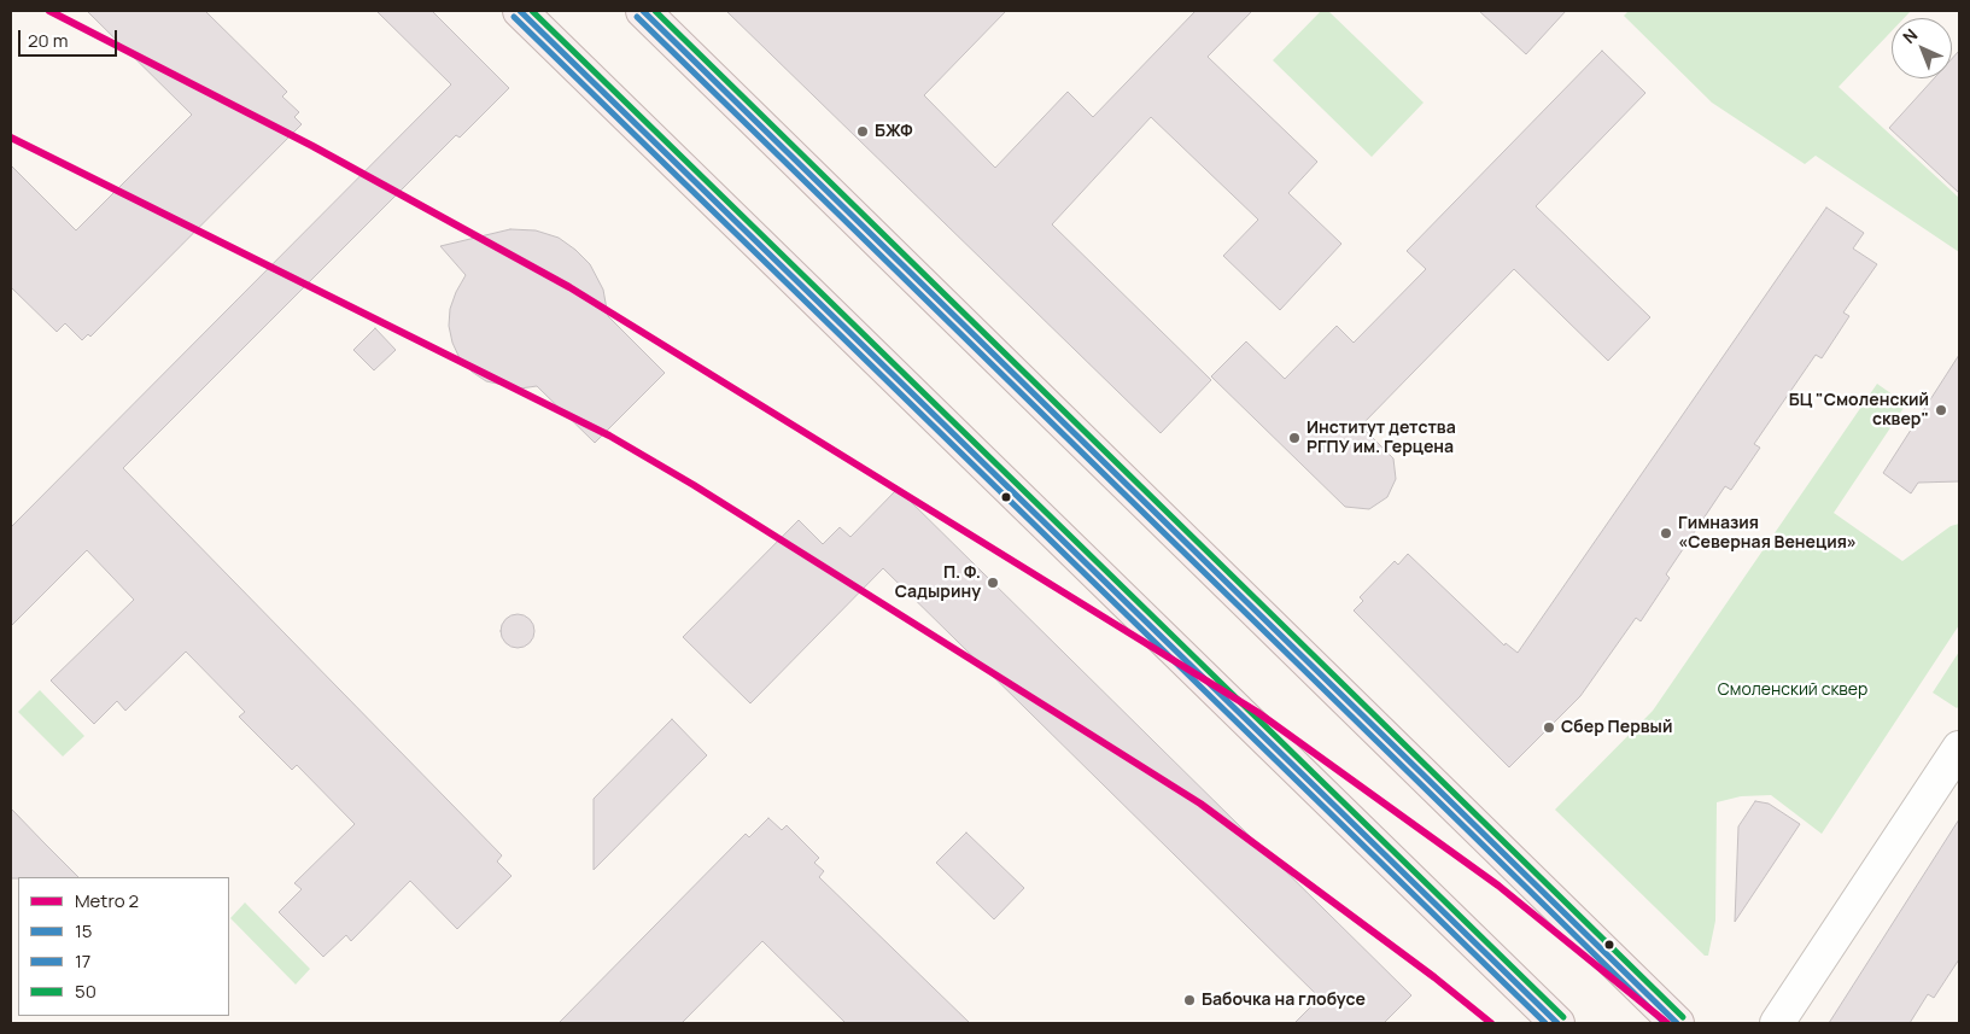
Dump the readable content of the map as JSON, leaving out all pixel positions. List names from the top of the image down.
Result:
{
  "parks": ["Смоленский сквер"],
  "places": [
    "БЖФ",
    "БЦ \"Смоленский сквер\"",
    "Институт детства РГПУ им. Герцена",
    "Гимназия «Северная Венеция»",
    "П. Ф. Садырину",
    "Сбер Первый",
    "Бабочка на глобусе"
  ],
  "lines": [
    "metro line 2",
    "transit line 15",
    "transit line 50",
    "transit line 17"
  ],
  "legend": [
    "Metro 2",
    "15",
    "17",
    "50"
  ],
  "scale_bar": "20 m",
  "north": "top left"
}
